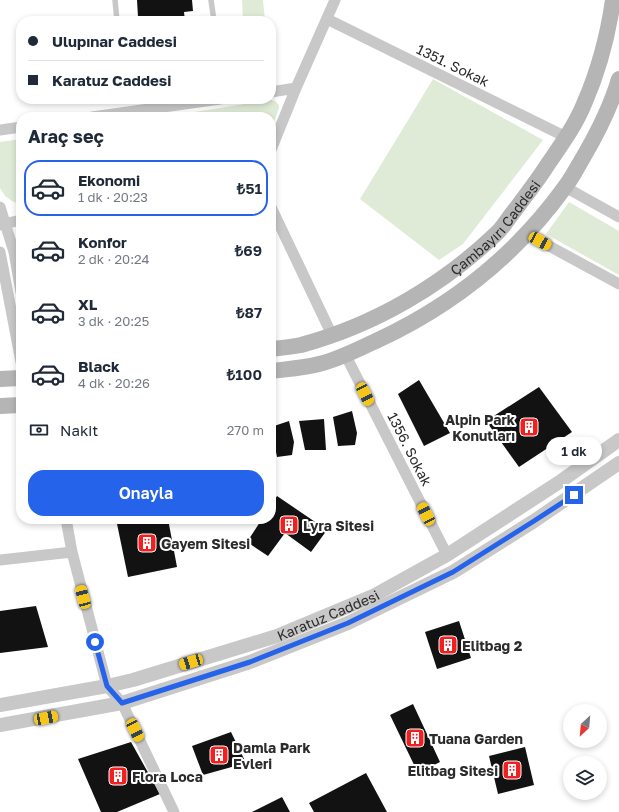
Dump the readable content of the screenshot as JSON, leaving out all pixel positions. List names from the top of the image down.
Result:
{
  "streets": {
    "main road": ["Çambayırı Caddesi"],
    "street": ["1351. Sokak", "1356. Sokak", "Karatuz Caddesi"]
  },
  "crossings": [
    ["1351. Sokak", "Çambayırı Caddesi"],
    ["Çambayırı Caddesi", "1356. Sokak"],
    ["1356. Sokak", "Karatuz Caddesi"]
  ],
  "places": {
    "building": [
      "Alpin Park Konutları",
      "Lyra Sitesi",
      "Gayem Sitesi",
      "Elitbağ 2",
      "Tuana Garden",
      "Damla Park Evleri",
      "Elitbağ Sitesi",
      "Flora Loca"
    ]
  },
  "north": "bottom left",
  "page": {
    "banner": ["Ulupınar Caddesi", "Karatuz Caddesi"],
    "heading": "Araç seç",
    "list": [
      {
        "name": "Ekonomi",
        "note": "1 dk · 20:23",
        "value": "₺51"
      },
      {
        "name": "Konfor",
        "note": "2 dk · 20:24",
        "value": "₺69"
      },
      {
        "name": "XL",
        "note": "3 dk · 20:25",
        "value": "₺87"
      },
      {
        "name": "Black",
        "note": "4 dk · 20:26",
        "value": "₺100"
      }
    ],
    "pay": ["Nakit", "270 m"],
    "bubble": "1 dk",
    "buttons": "Onayla"
  }
}
